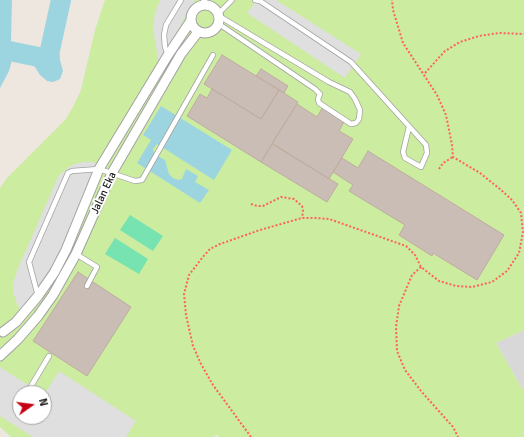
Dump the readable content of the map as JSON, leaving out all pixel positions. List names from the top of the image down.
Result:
{
  "streets": {
    "street": ["Jalan Eka"]
  },
  "north": "right"
}
